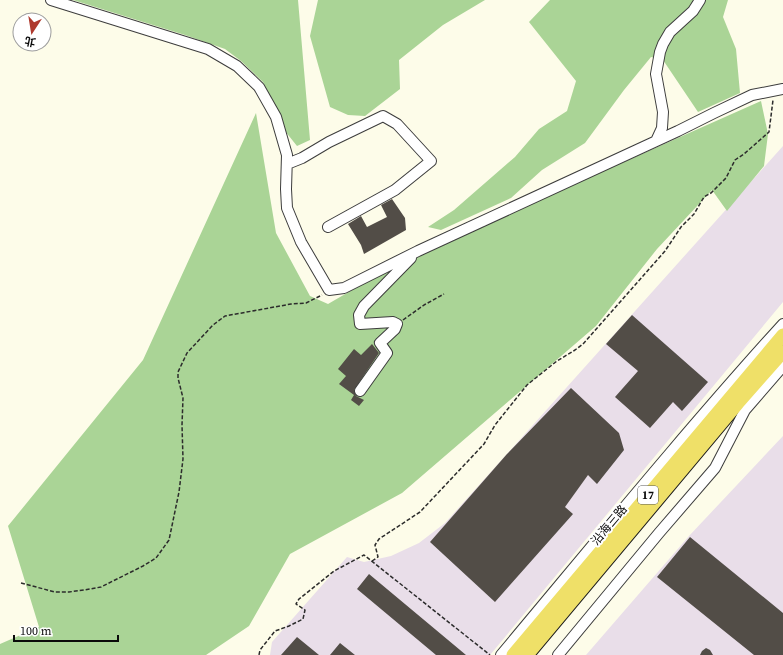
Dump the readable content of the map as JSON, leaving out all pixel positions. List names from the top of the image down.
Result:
{
  "streets": {
    "main road": ["17", "沿海三路"]
  },
  "scale_bar": "100 m",
  "north": "bottom"
}
